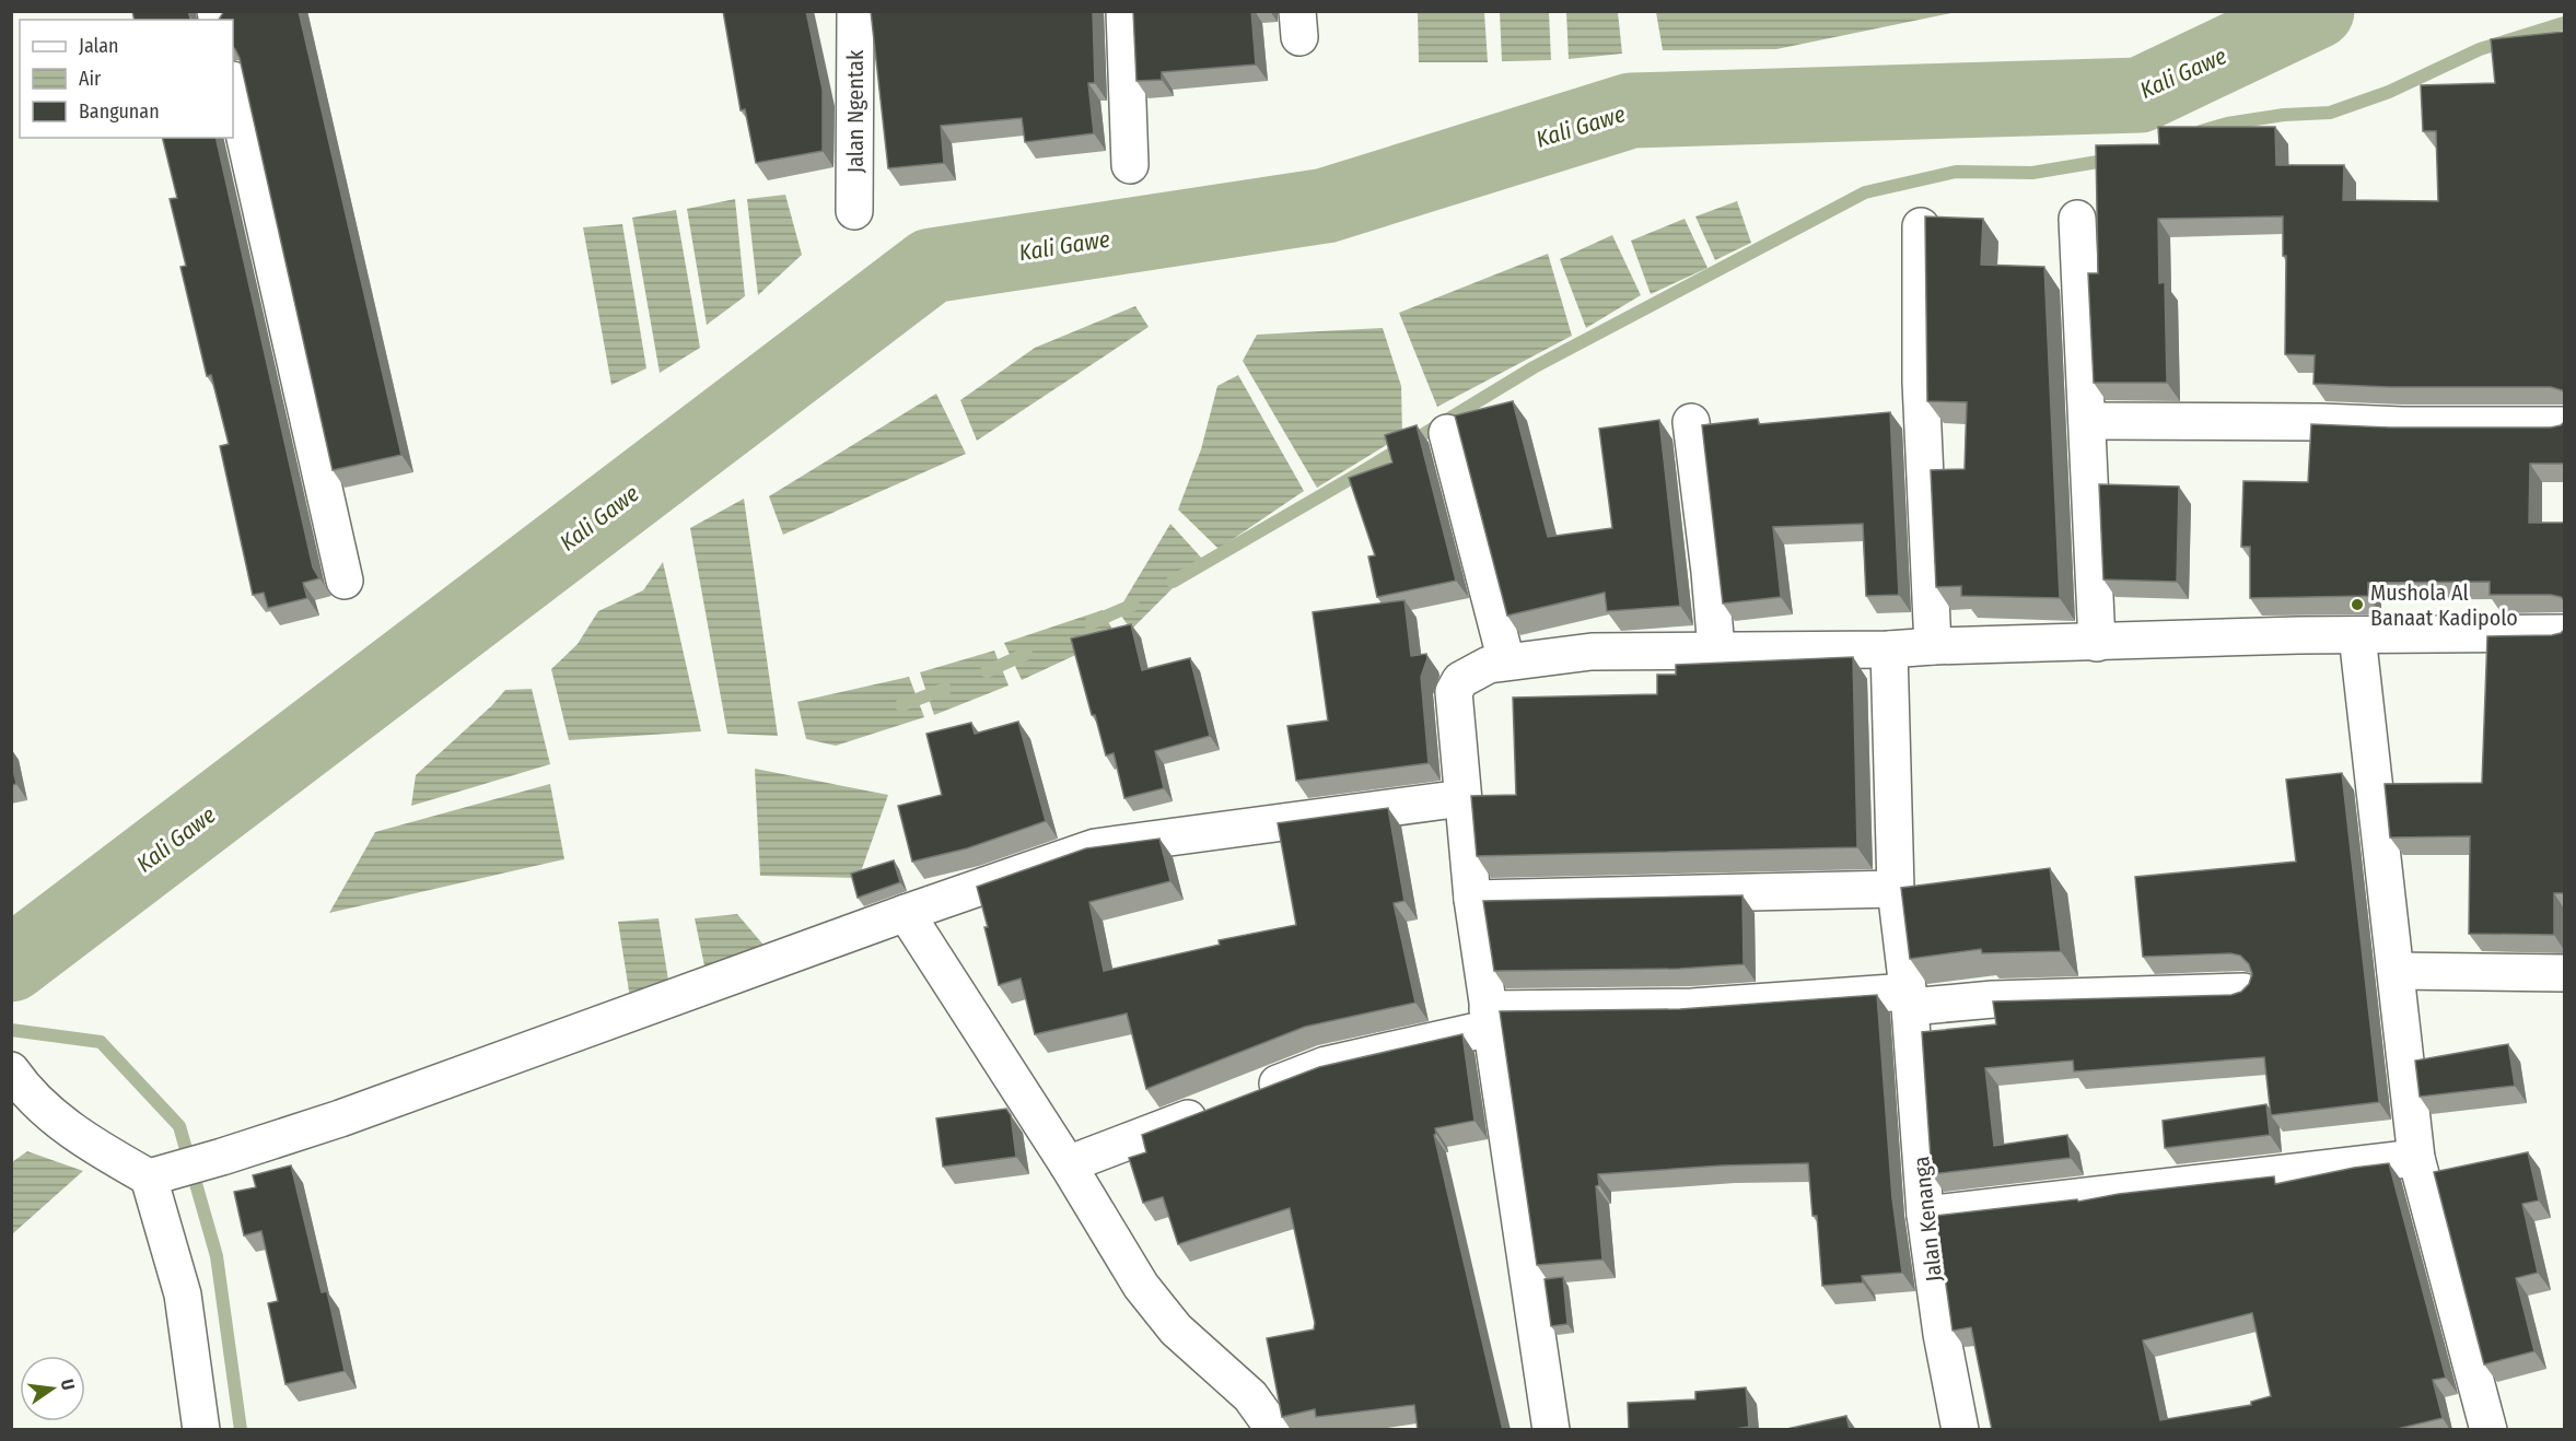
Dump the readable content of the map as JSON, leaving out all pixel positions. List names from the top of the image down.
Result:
{
  "streets": {
    "street": ["Jalan Ngentak", "Jalan Kenanga"]
  },
  "water": ["Kali Gawe"],
  "places": ["Mushola Al Banaat Kadipolo"],
  "legend": ["Jalan", "Air", "Bangunan"],
  "north": "right"
}
